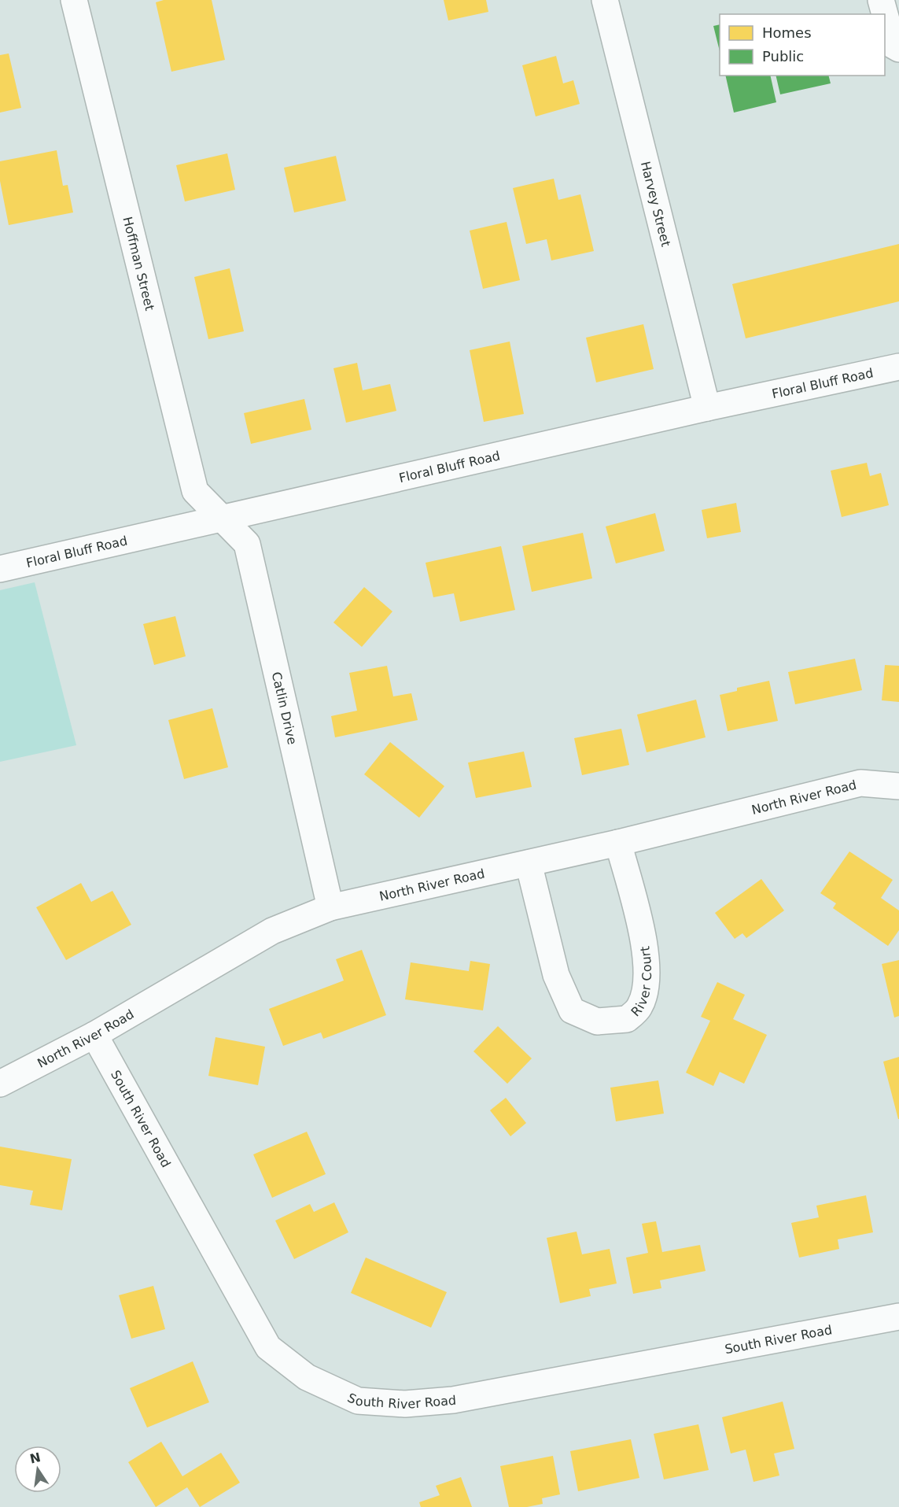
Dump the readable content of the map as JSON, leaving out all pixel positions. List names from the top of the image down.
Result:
{
  "streets": {
    "street": [
      "Harvey Street",
      "Hoffman Street",
      "Floral Bluff Road",
      "Catlin Drive",
      "North River Road",
      "River Court",
      "South River Road"
    ]
  },
  "crossings": [
    ["Harvey Street", "Floral Bluff Road"],
    ["Hoffman Street", "Floral Bluff Road"],
    ["Hoffman Street", "Catlin Drive"],
    ["Floral Bluff Road", "Catlin Drive"],
    ["Catlin Drive", "North River Road"],
    ["North River Road", "River Court"],
    ["North River Road", "South River Road"]
  ],
  "legend": ["Homes", "Public"],
  "north": "top"
}
